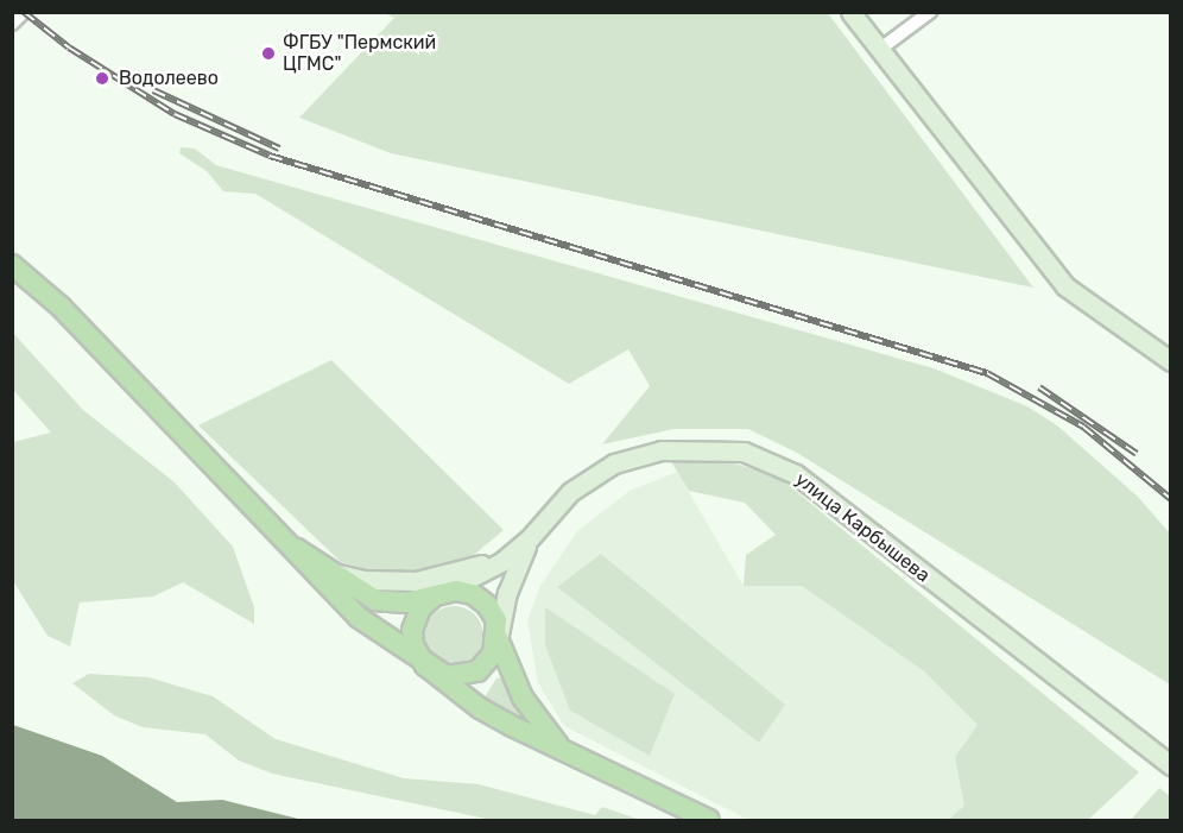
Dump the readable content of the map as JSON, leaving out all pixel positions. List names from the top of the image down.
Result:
{
  "streets": {
    "main road": ["улица Карбышева"]
  },
  "places": ["ФГБУ \"Пермский ЦГМС\"", "Водолеево"]
}
